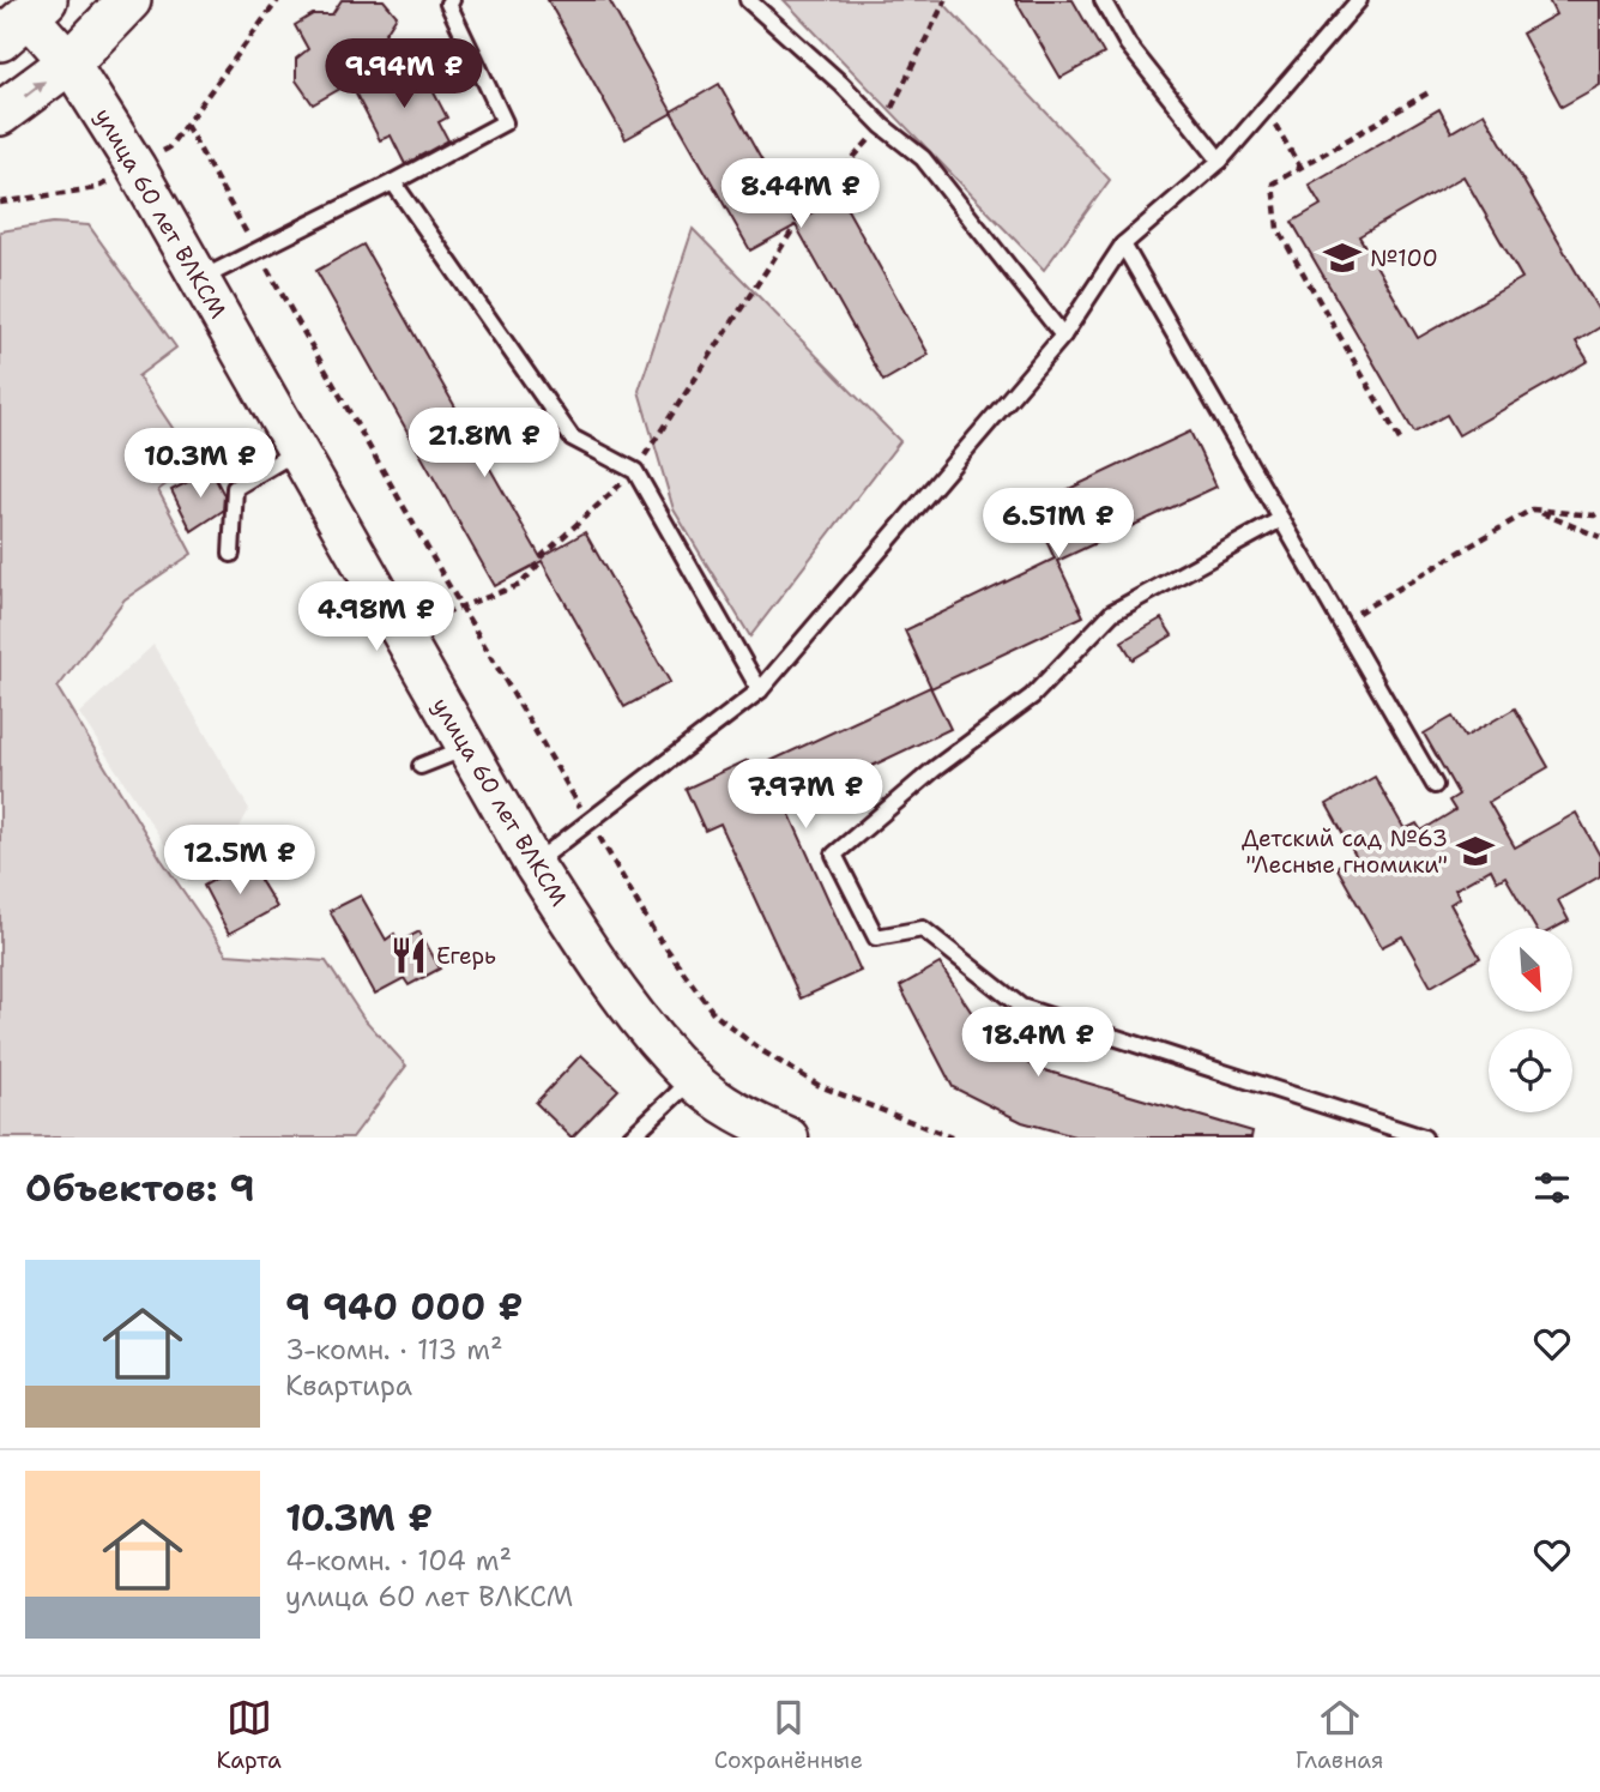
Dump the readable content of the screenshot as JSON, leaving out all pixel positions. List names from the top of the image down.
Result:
{
  "streets": {
    "street": ["улица 60 лет ВЛКСМ"]
  },
  "places": {
    "school or university": ["№100", "Детский сад №63 \"Лесные гномики\""],
    "restaurant": ["Егерь"]
  },
  "north": "bottom right",
  "page": {
    "price": [
      "9.94M ₽",
      "8.44M ₽",
      "21.8M ₽",
      "10.3M ₽",
      "6.51M ₽",
      "4.98M ₽",
      "7.97M ₽",
      "12.5M ₽",
      "18.4M ₽"
    ],
    "heading": "Объектов: 9",
    "list": [
      {
        "name": "9 940 000 ₽",
        "note": "3-комн. · 113 m² · Квартира"
      },
      {
        "name": "10.3M ₽",
        "note": "4-комн. · 104 m² · улица 60 лет ВЛКСМ"
      }
    ],
    "tabs": ["Карта", "Сохранённые", "Главная"]
  }
}
